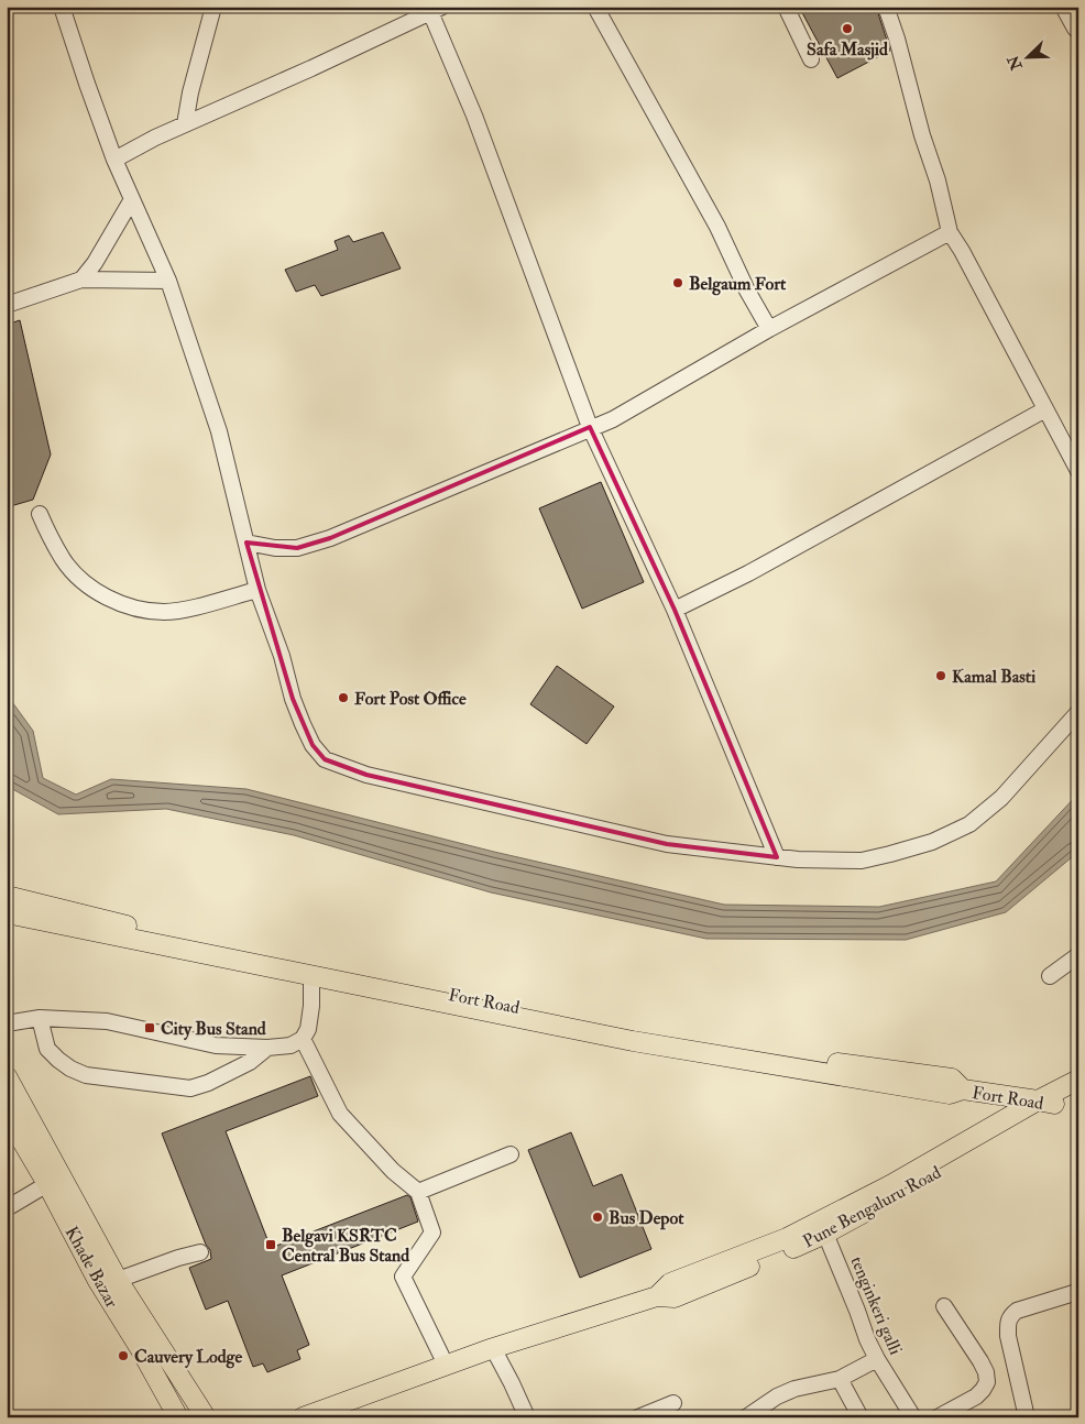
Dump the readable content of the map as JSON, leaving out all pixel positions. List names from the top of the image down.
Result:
{
  "streets": {
    "main road": ["Fort Road", "Pune Bengaluru Road", "Khade Bazar"],
    "street": ["tenginkeri galli"]
  },
  "crossings": [
    ["Fort Road", "Pune Bengaluru Road"],
    ["Pune Bengaluru Road", "tenginkeri galli"]
  ],
  "places": {
    "other": [
      "Safa Masjid",
      "Belgaum Fort",
      "Kamal Basti",
      "Fort Post Office",
      "Bus Depot",
      "Cauvery Lodge"
    ],
    "transit": ["City Bus Stand", "Belgavi KSRTC Central Bus Stand"]
  },
  "north": "bottom left"
}
